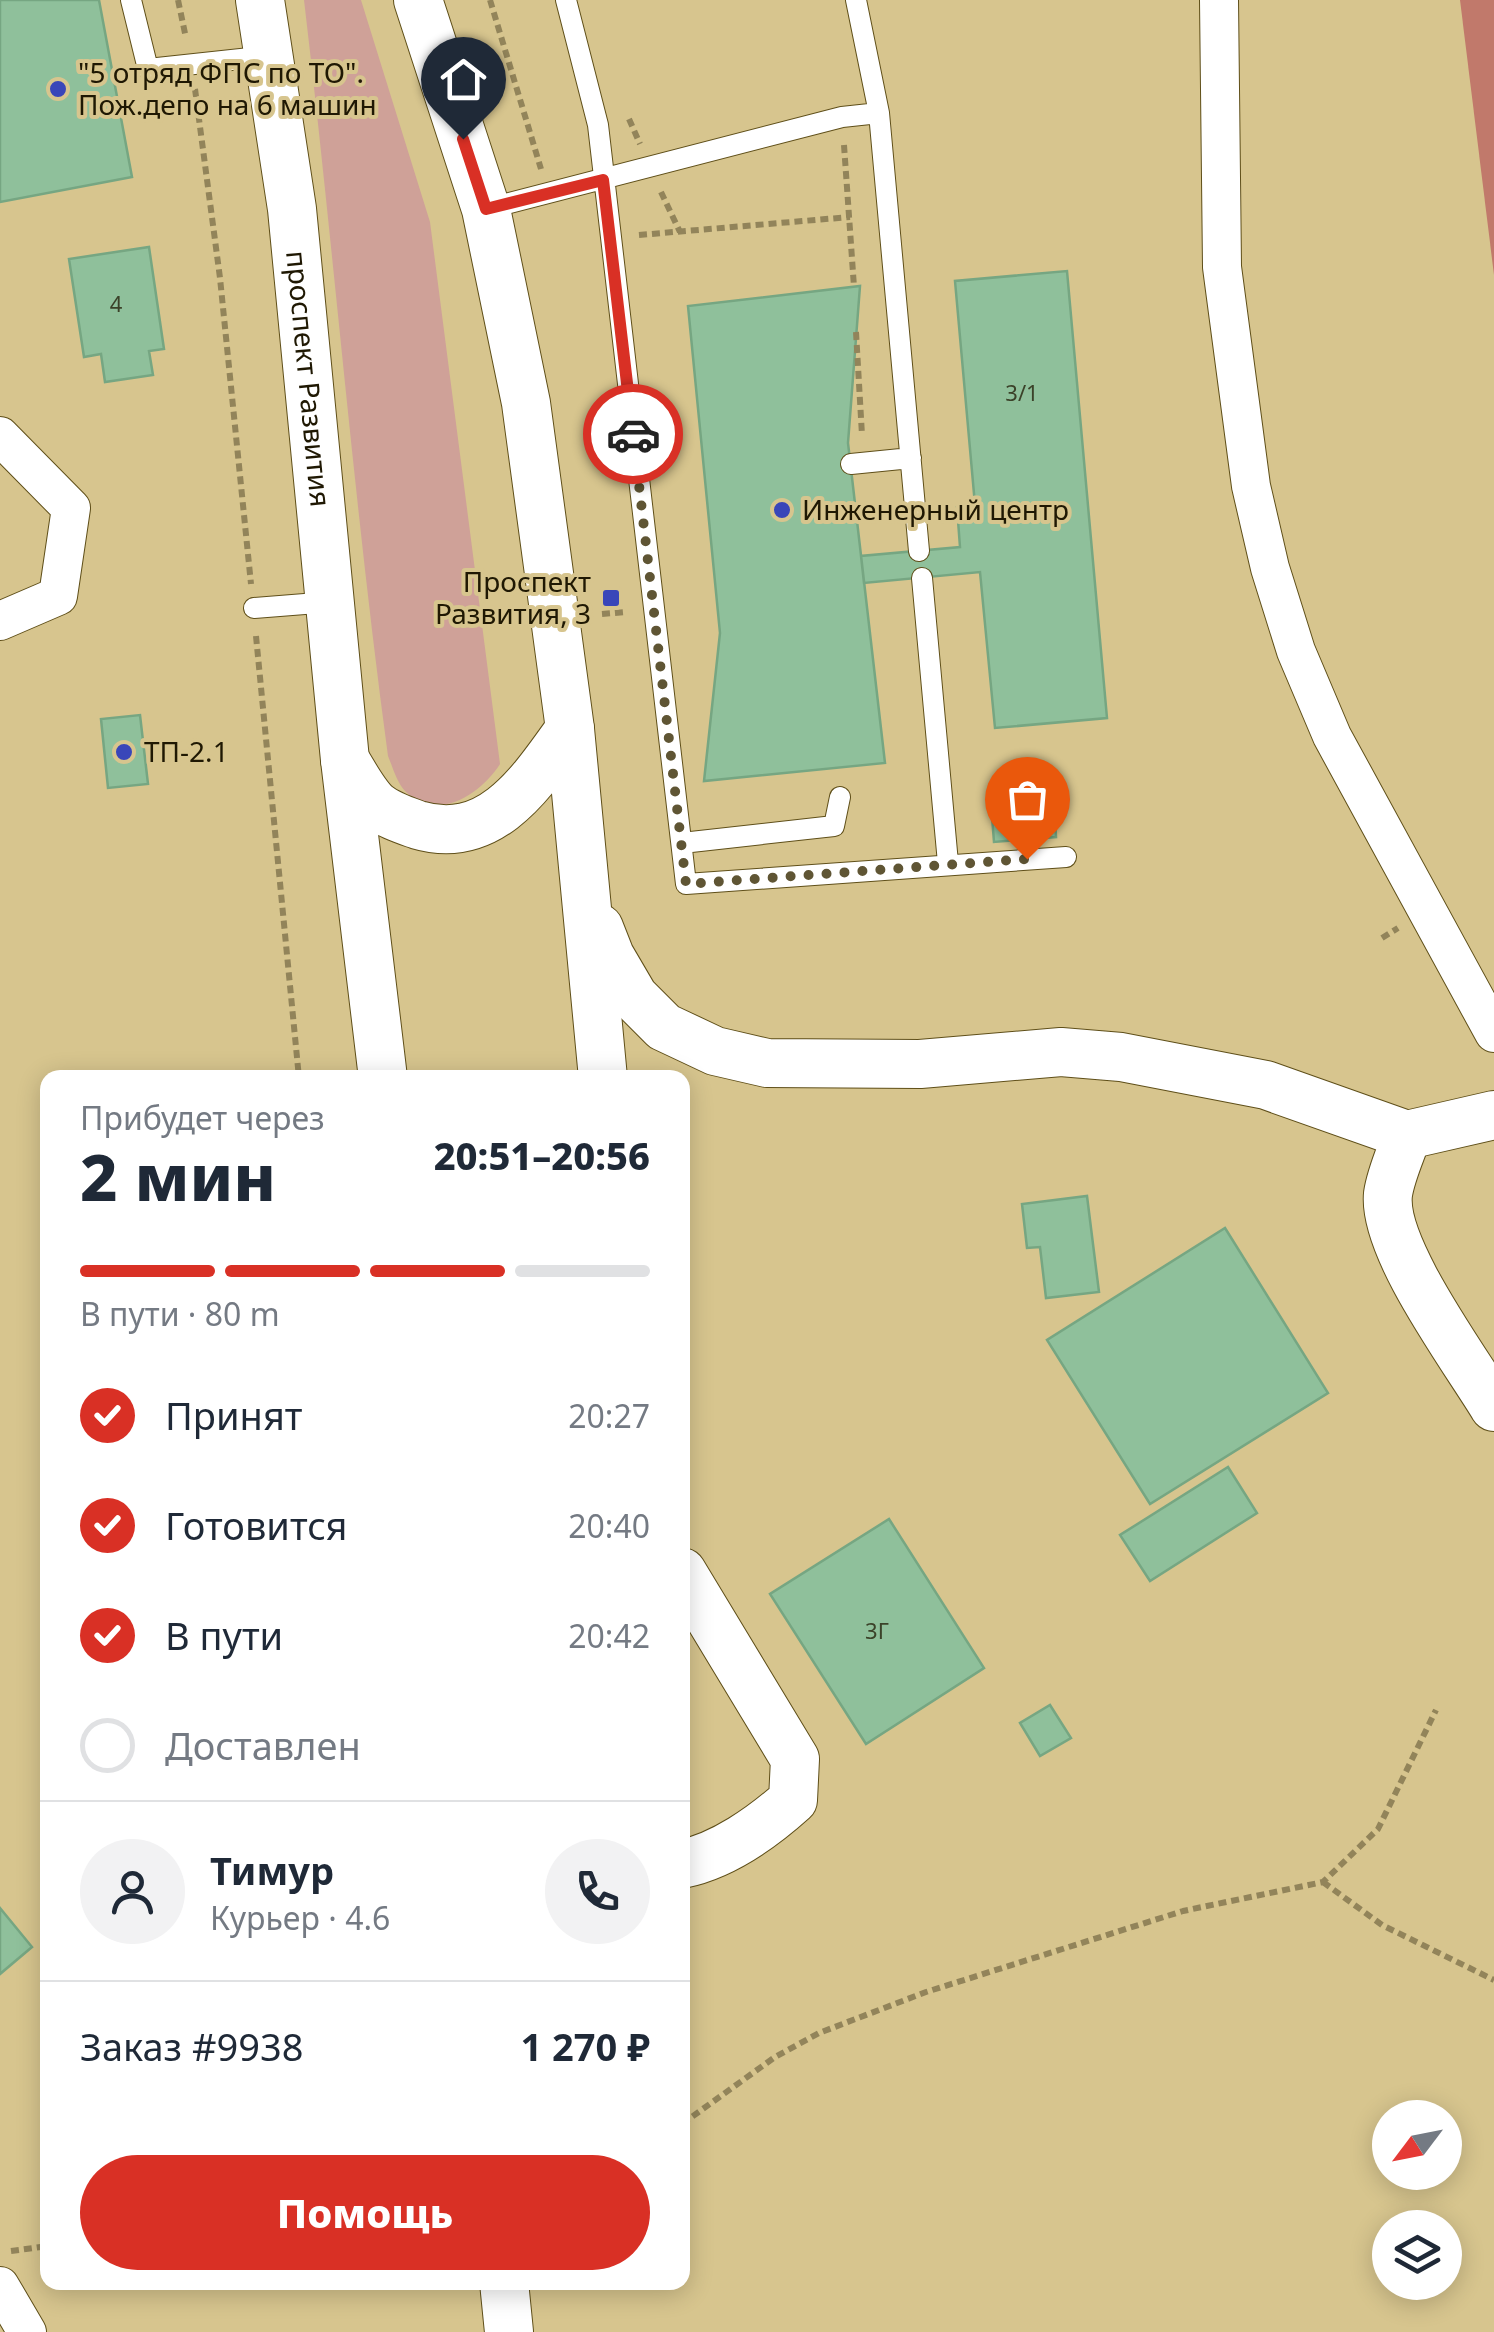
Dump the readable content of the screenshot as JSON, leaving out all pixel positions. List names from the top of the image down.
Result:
{
  "streets": {
    "street": ["проспект Развития"]
  },
  "places": {
    "other": ["\"5 отряд ФПС по ТО\". Пож.депо на 6 машин", "Инженерный центр", "ТП-2.1"],
    "transit": ["Проспект Развития, 3"]
  },
  "house_numbers": ["4", "3/1", "3Г"],
  "north": "bottom left",
  "page": {
    "heading": ["2 мин", "Прибудет через", "20:51–20:56"],
    "panel": [
      "Тимур",
      "Курьер · 4.6",
      "Заказ #9938",
      "1 270 ₽"
    ],
    "bar": "В пути · 80 m",
    "list": [
      ["Принят", "20:27"],
      ["Готовится", "20:40"],
      ["В пути", "20:42"],
      "Доставлен"
    ],
    "buttons": "Помощь"
  }
}
